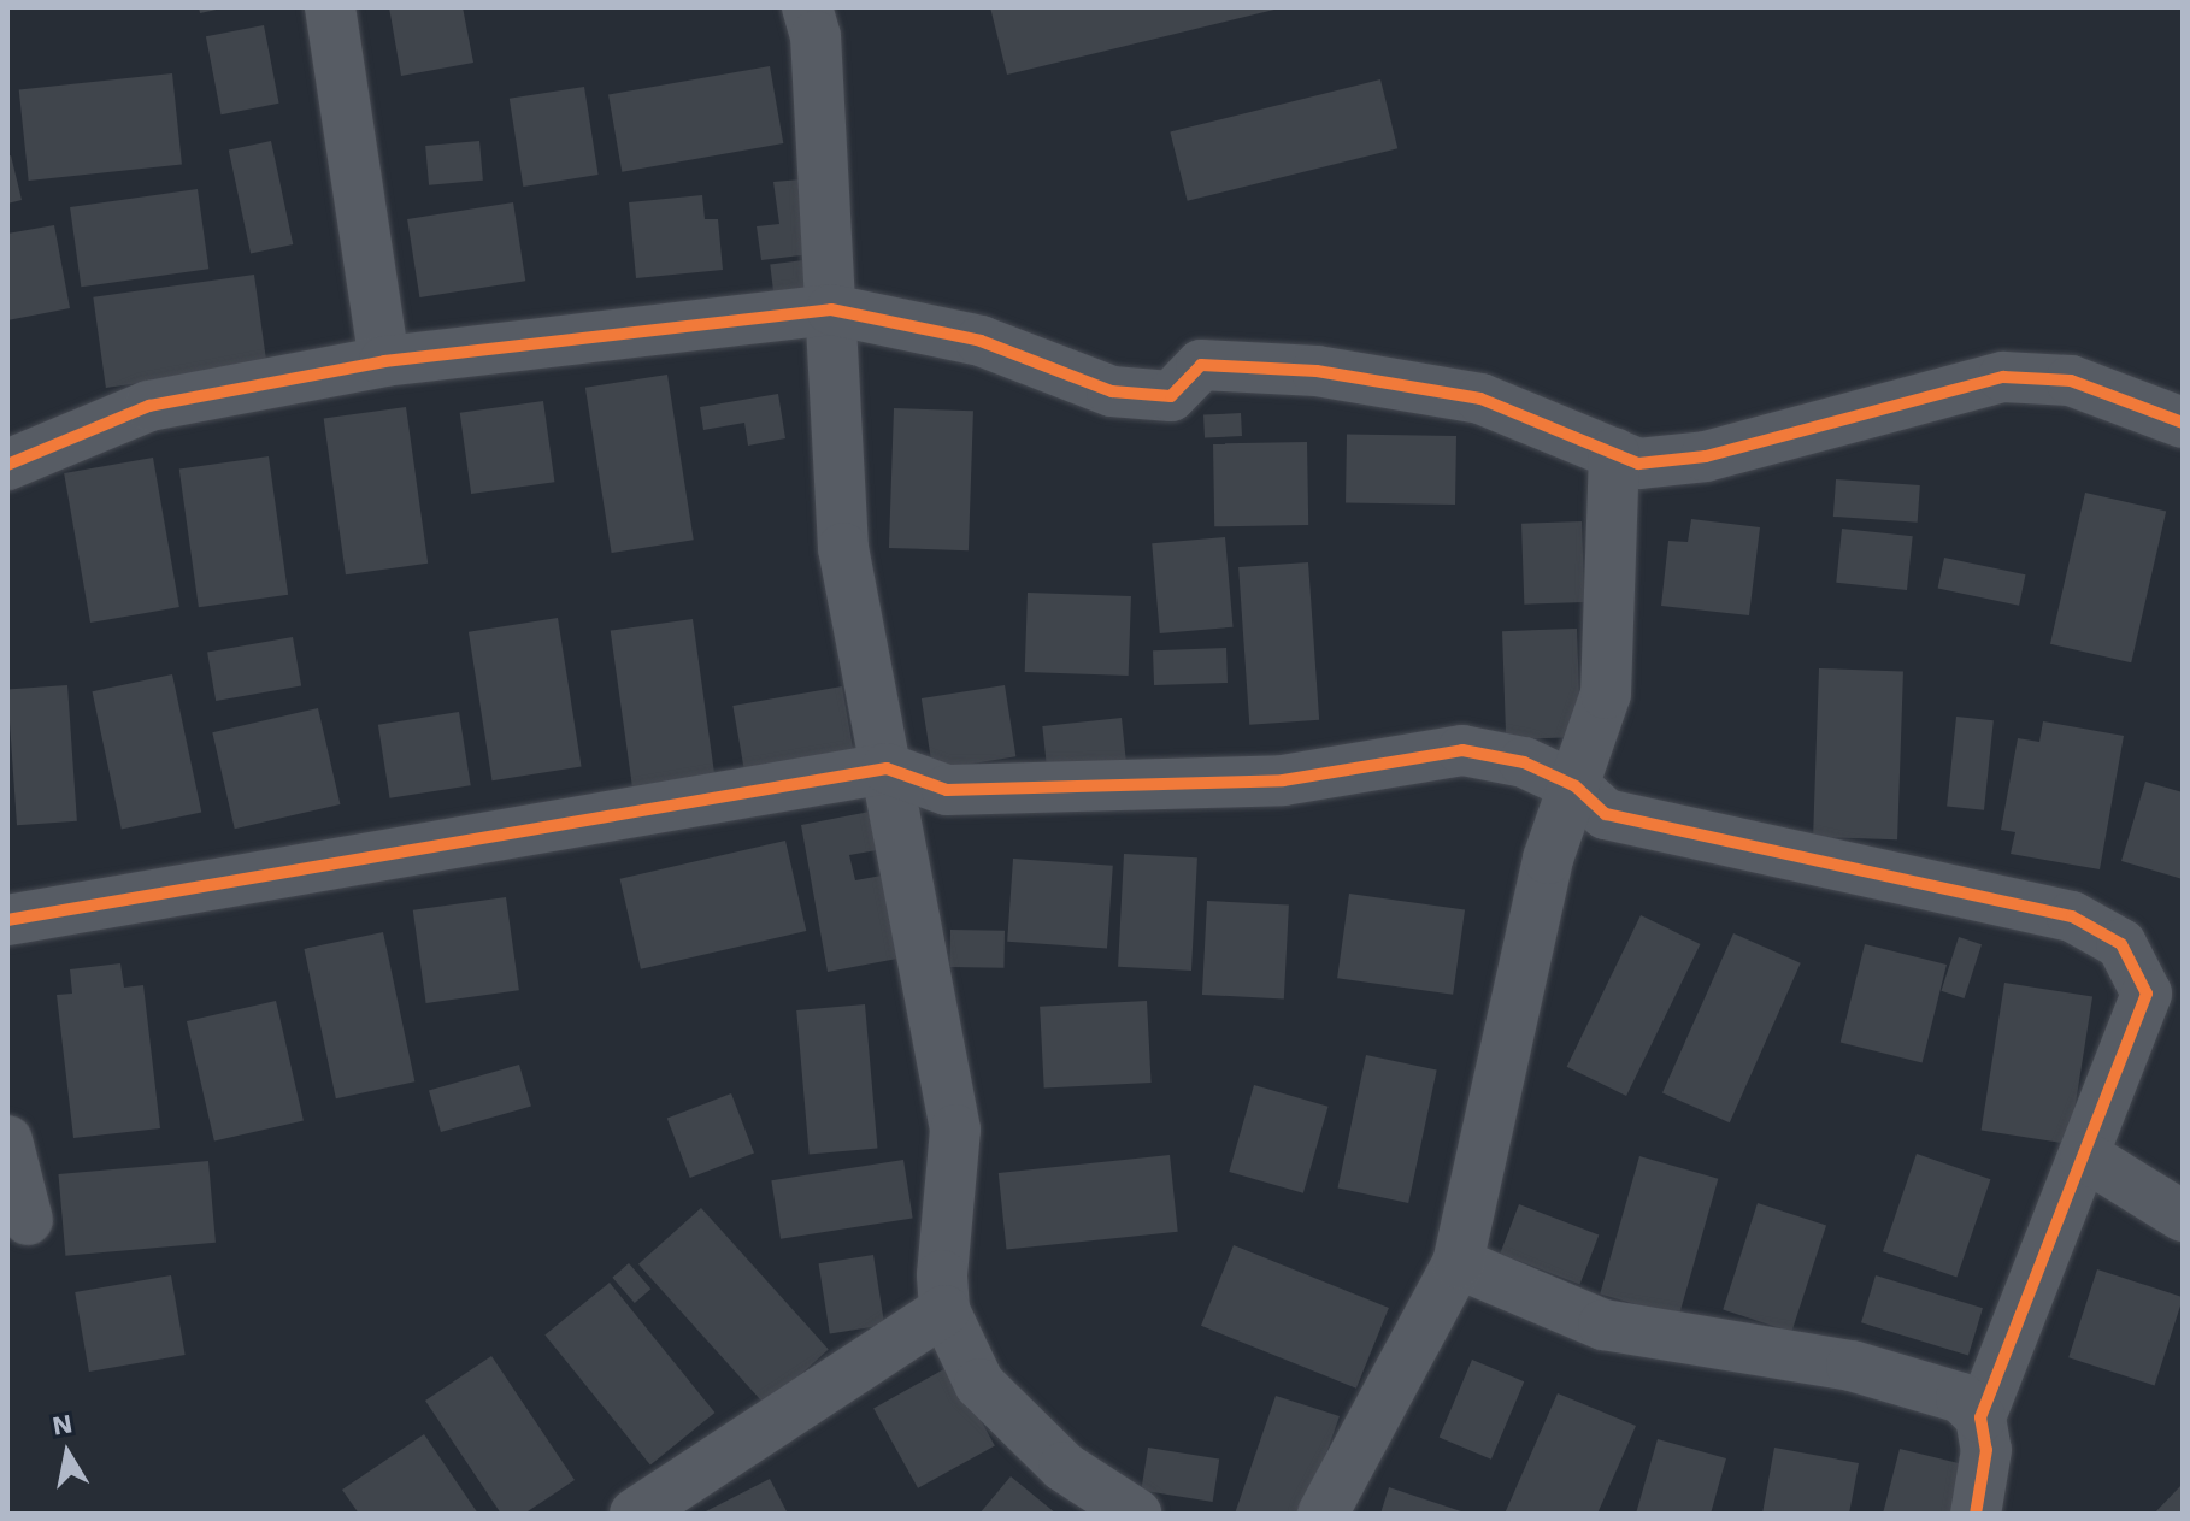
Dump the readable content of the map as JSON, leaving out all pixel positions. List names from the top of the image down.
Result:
{
  "north": "top"
}
